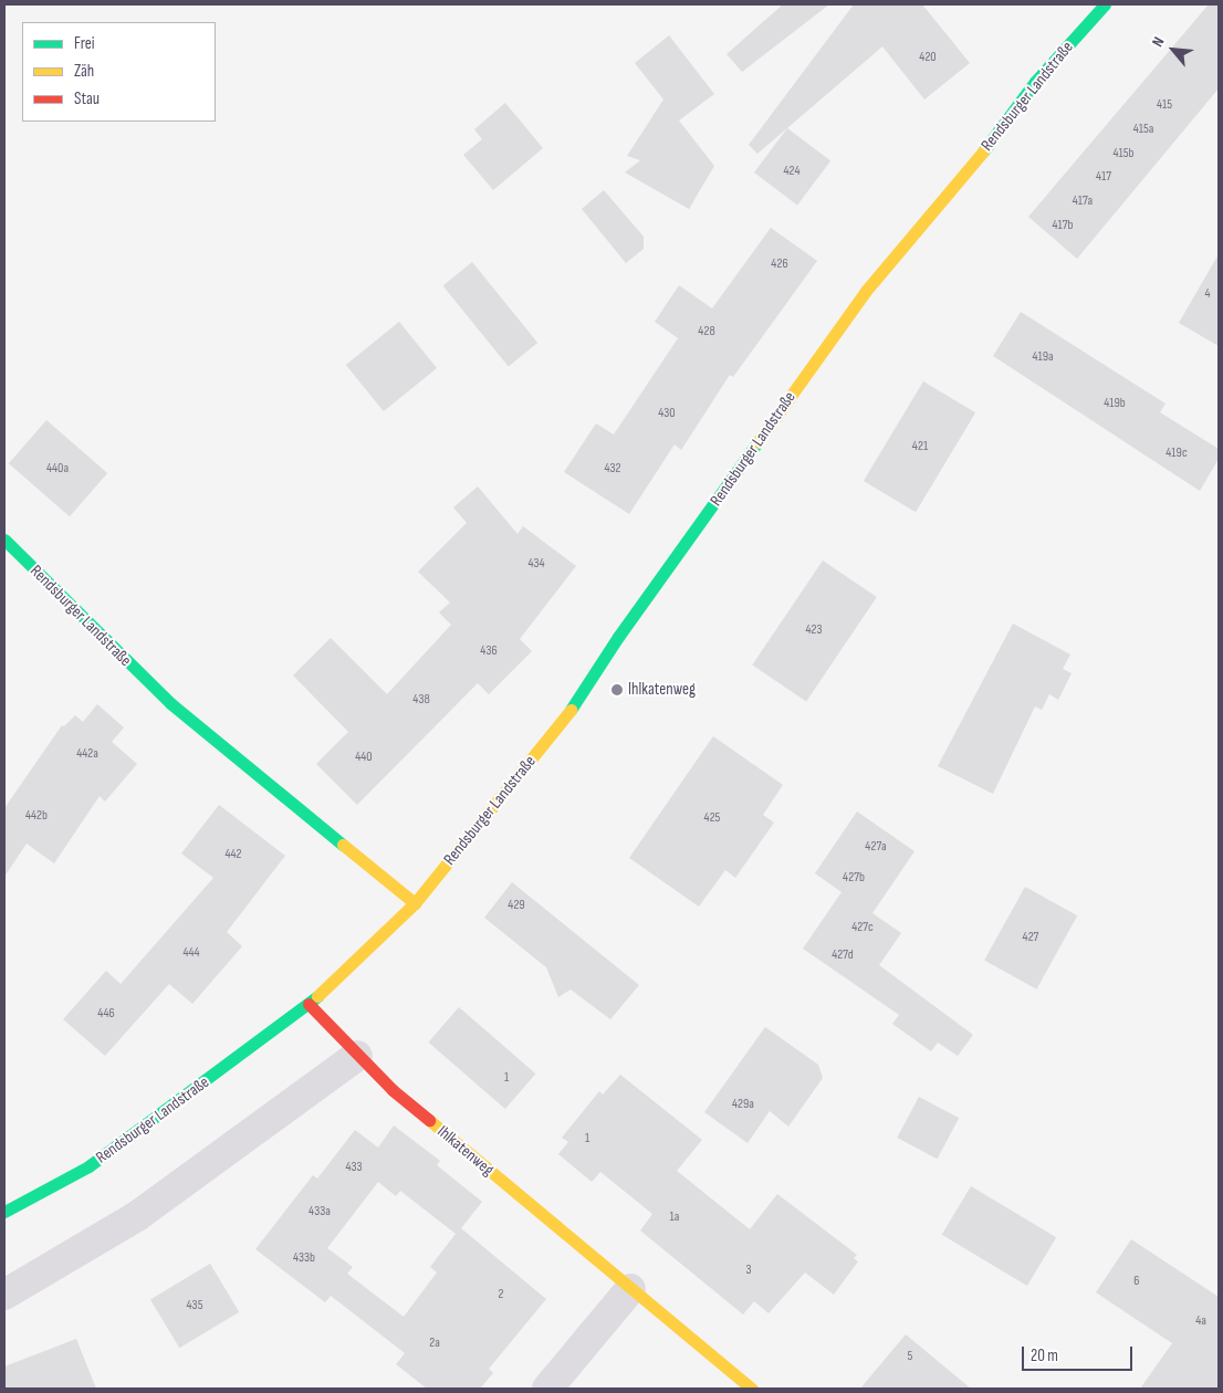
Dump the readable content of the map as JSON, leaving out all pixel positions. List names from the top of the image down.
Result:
{
  "streets": {
    "street": ["Rendsburger Landstraße", "Ihlkatenweg"]
  },
  "crossings": [
    ["Rendsburger Landstraße", "Ihlkatenweg"]
  ],
  "places": ["Ihlkatenweg"],
  "house_numbers": [
    "420",
    "415",
    "415a",
    "415b",
    "424",
    "417",
    "417a",
    "417b",
    "426",
    "4",
    "428",
    "419a",
    "419b",
    "430",
    "421",
    "419c",
    "440a",
    "432",
    "434",
    "423",
    "436",
    "438",
    "442a",
    "440",
    "442b",
    "425",
    "427a",
    "442",
    "427b",
    "429",
    "427c",
    "427",
    "444",
    "427d",
    "446",
    "1",
    "429a",
    "1",
    "433",
    "433a",
    "1a",
    "433b",
    "3",
    "6",
    "2",
    "435",
    "4a",
    "2a",
    "5"
  ],
  "legend": ["Frei", "Zäh", "Stau"],
  "scale_bar": "20 m",
  "north": "top left"
}
